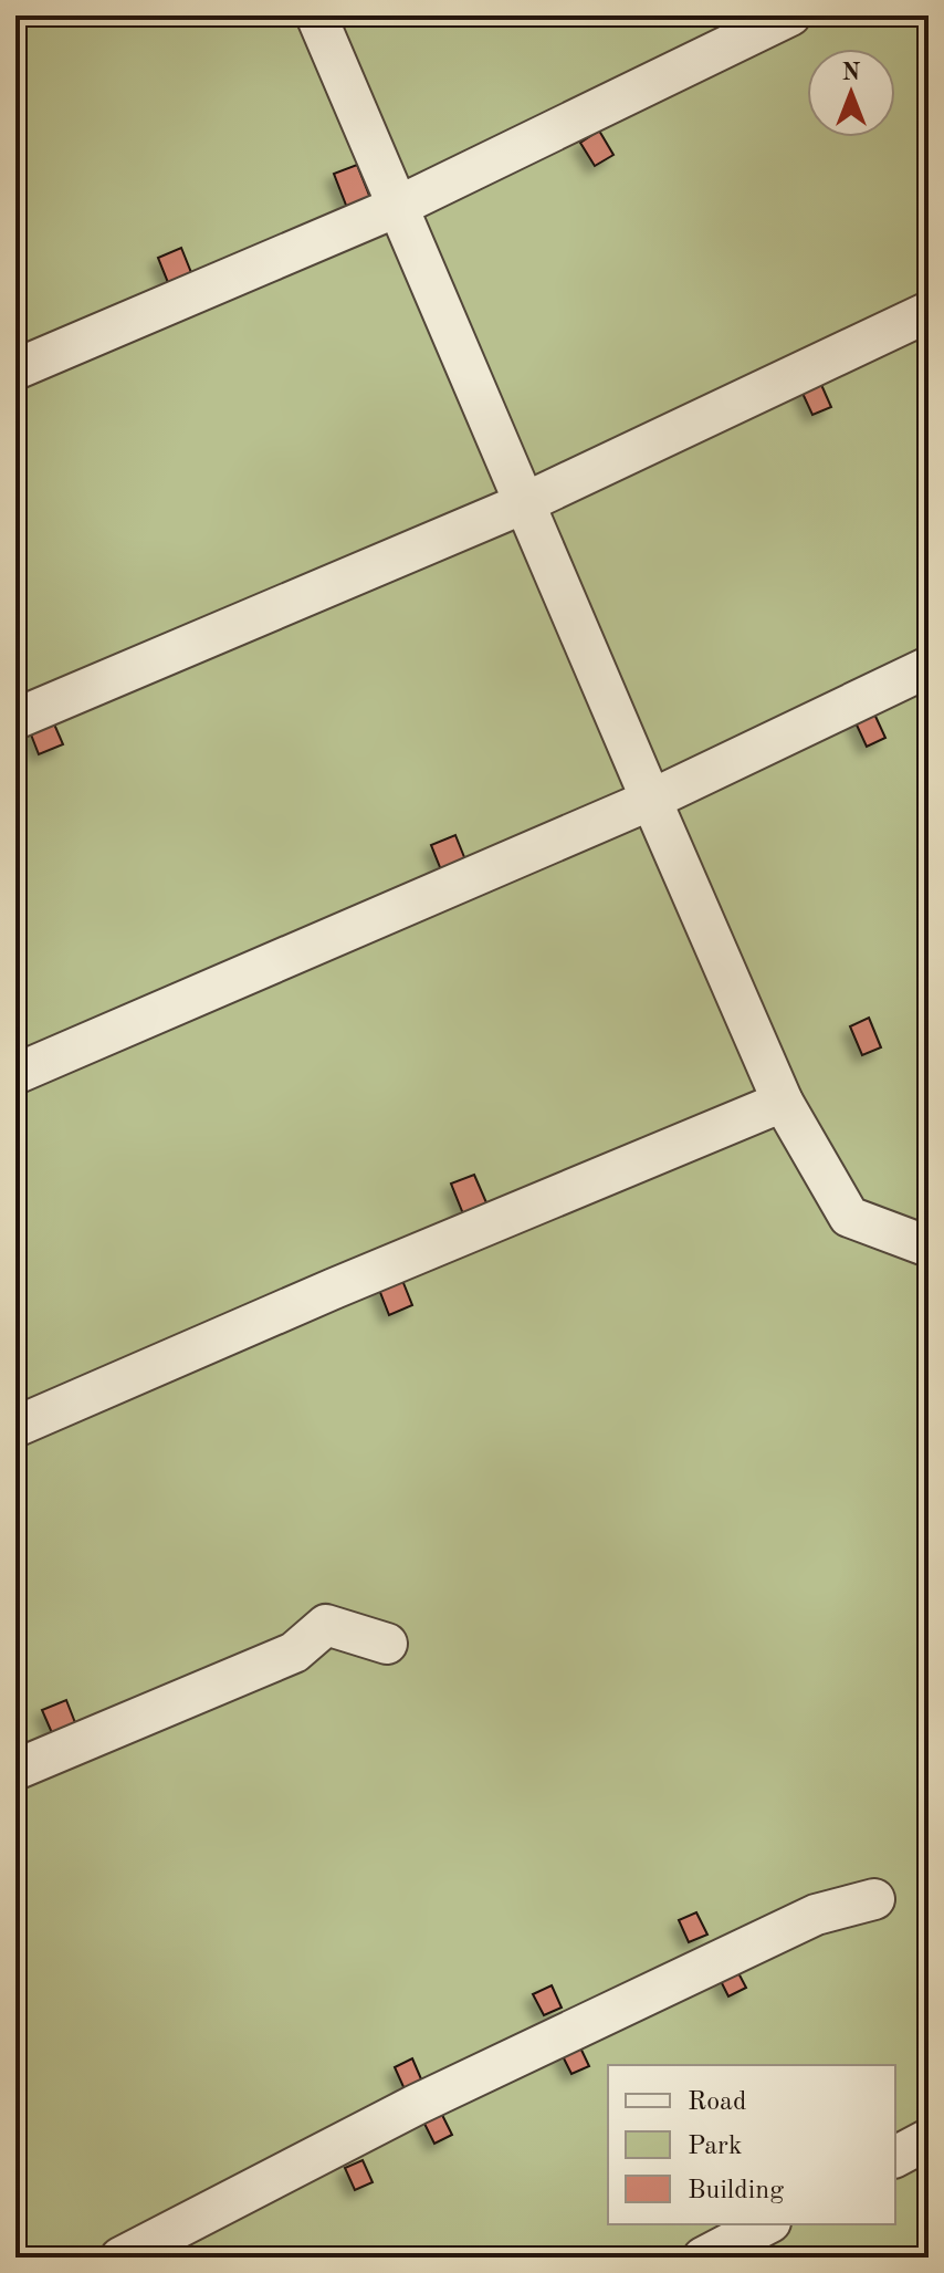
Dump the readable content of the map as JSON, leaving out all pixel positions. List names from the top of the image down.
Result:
{
  "legend": ["Road", "Park", "Building"],
  "north": "top"
}
